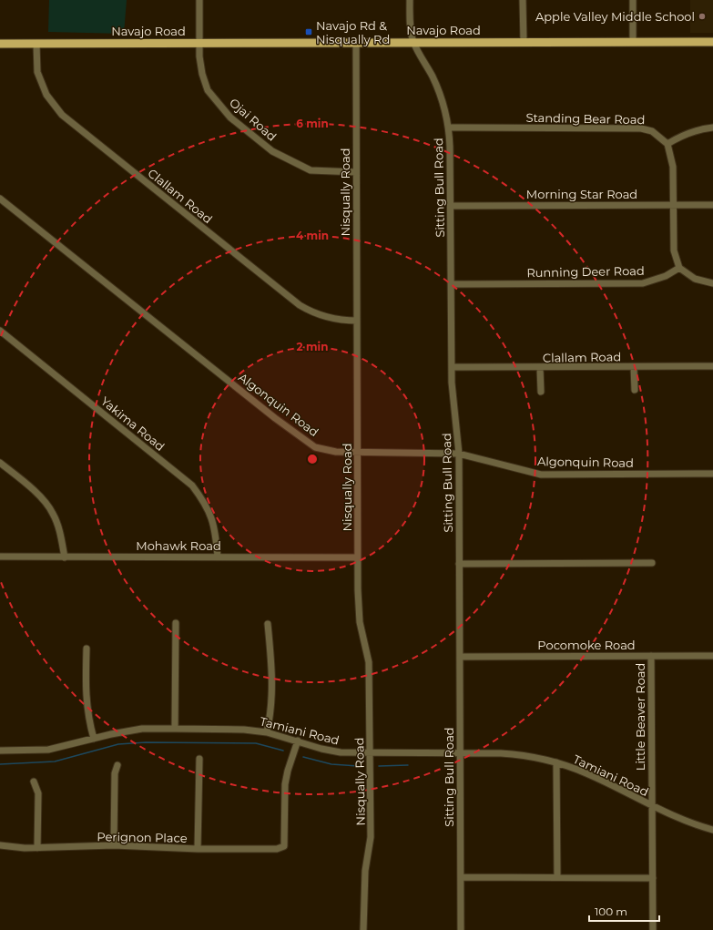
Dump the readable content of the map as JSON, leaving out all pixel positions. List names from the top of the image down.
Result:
{
  "streets": {
    "main road": ["Navajo Road"],
    "street": [
      "Standing Bear Road",
      "Ojai Road",
      "Sitting Bull Road",
      "Nisqually Road",
      "Morning Star Road",
      "Clallam Road",
      "Running Deer Road",
      "Algonquin Road",
      "Yakima Road",
      "Mohawk Road",
      "Pocomoke Road",
      "Little Beaver Road",
      "Tamiani Road",
      "Perignon Place"
    ]
  },
  "crossings": [
    ["Navajo Road", "Ojai Road"],
    ["Navajo Road", "Sitting Bull Road"],
    ["Navajo Road", "Nisqually Road"],
    ["Navajo Road", "Clallam Road"],
    ["Standing Bear Road", "Sitting Bull Road"],
    ["Ojai Road", "Nisqually Road"],
    ["Sitting Bull Road", "Morning Star Road"],
    ["Sitting Bull Road", "Clallam Road"],
    ["Sitting Bull Road", "Running Deer Road"],
    ["Sitting Bull Road", "Algonquin Road"],
    ["Sitting Bull Road", "Pocomoke Road"],
    ["Sitting Bull Road", "Tamiani Road"],
    ["Nisqually Road", "Clallam Road"],
    ["Nisqually Road", "Algonquin Road"],
    ["Nisqually Road", "Mohawk Road"],
    ["Nisqually Road", "Tamiani Road"],
    ["Yakima Road", "Mohawk Road"],
    ["Pocomoke Road", "Little Beaver Road"],
    ["Little Beaver Road", "Tamiani Road"],
    ["Tamiani Road", "Perignon Place"]
  ],
  "places": {
    "other": ["Apple Valley Middle School"],
    "transit": ["Navajo Rd & Nisqually Rd"]
  },
  "scale_bar": "100 m",
  "rings": ["6 min", "4 min", "2 min"]
}
